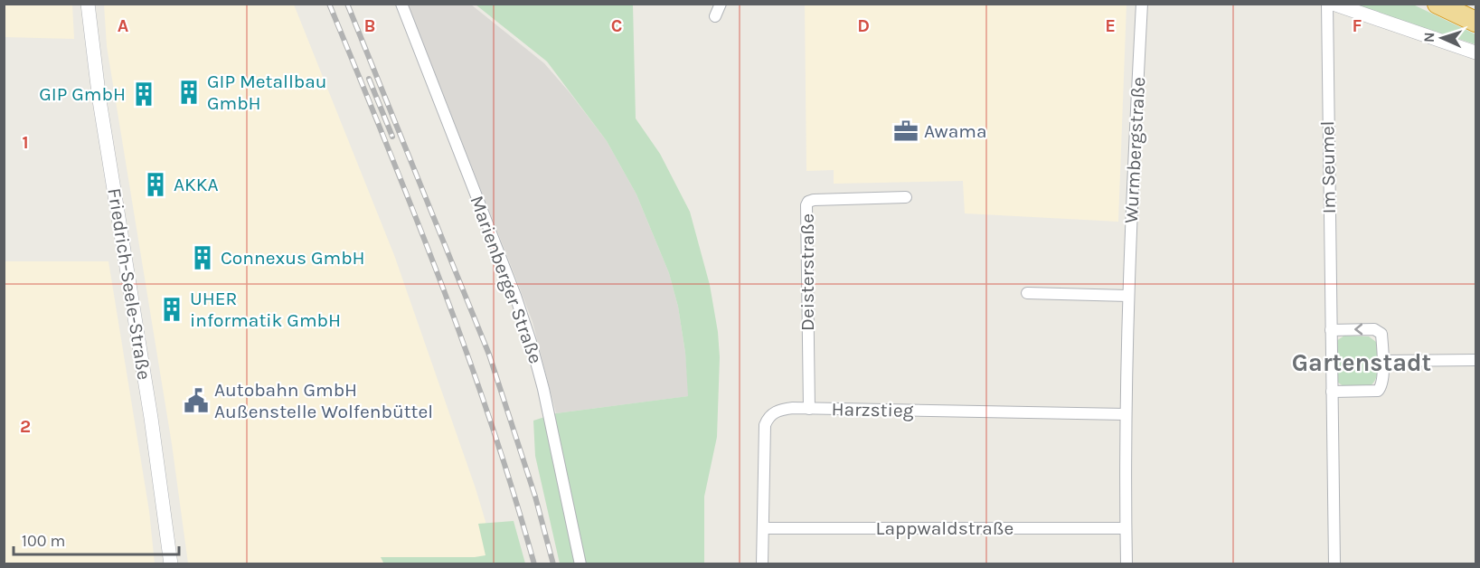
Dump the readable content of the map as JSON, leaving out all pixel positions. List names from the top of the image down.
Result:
{
  "streets": {
    "street": [
      "Wurmbergstraße",
      "Im Seumel",
      "Deisterstraße",
      "Marienberger Straße",
      "Friedrich-Seele-Straße",
      "Harzstieg",
      "Lappwaldstraße"
    ]
  },
  "crossings": [
    ["Wurmbergstraße", "Harzstieg"],
    ["Wurmbergstraße", "Lappwaldstraße"],
    ["Deisterstraße", "Harzstieg"],
    ["Harzstieg", "Lappwaldstraße"]
  ],
  "districts": ["Gartenstadt"],
  "places": {
    "building": [
      "GIP Metallbau GmbH",
      "GIP GmbH",
      "AKKA",
      "Connexus GmbH",
      "UHER informatik GmbH"
    ],
    "office": ["Awama"],
    "public building": ["Autobahn GmbH Außenstelle Wolfenbüttel"]
  },
  "scale_bar": "100 m",
  "north": "left",
  "grid": {
    "columns": [
      "A",
      "B",
      "C",
      "D",
      "E",
      "F"
    ],
    "rows": ["1", "2"]
  }
}
